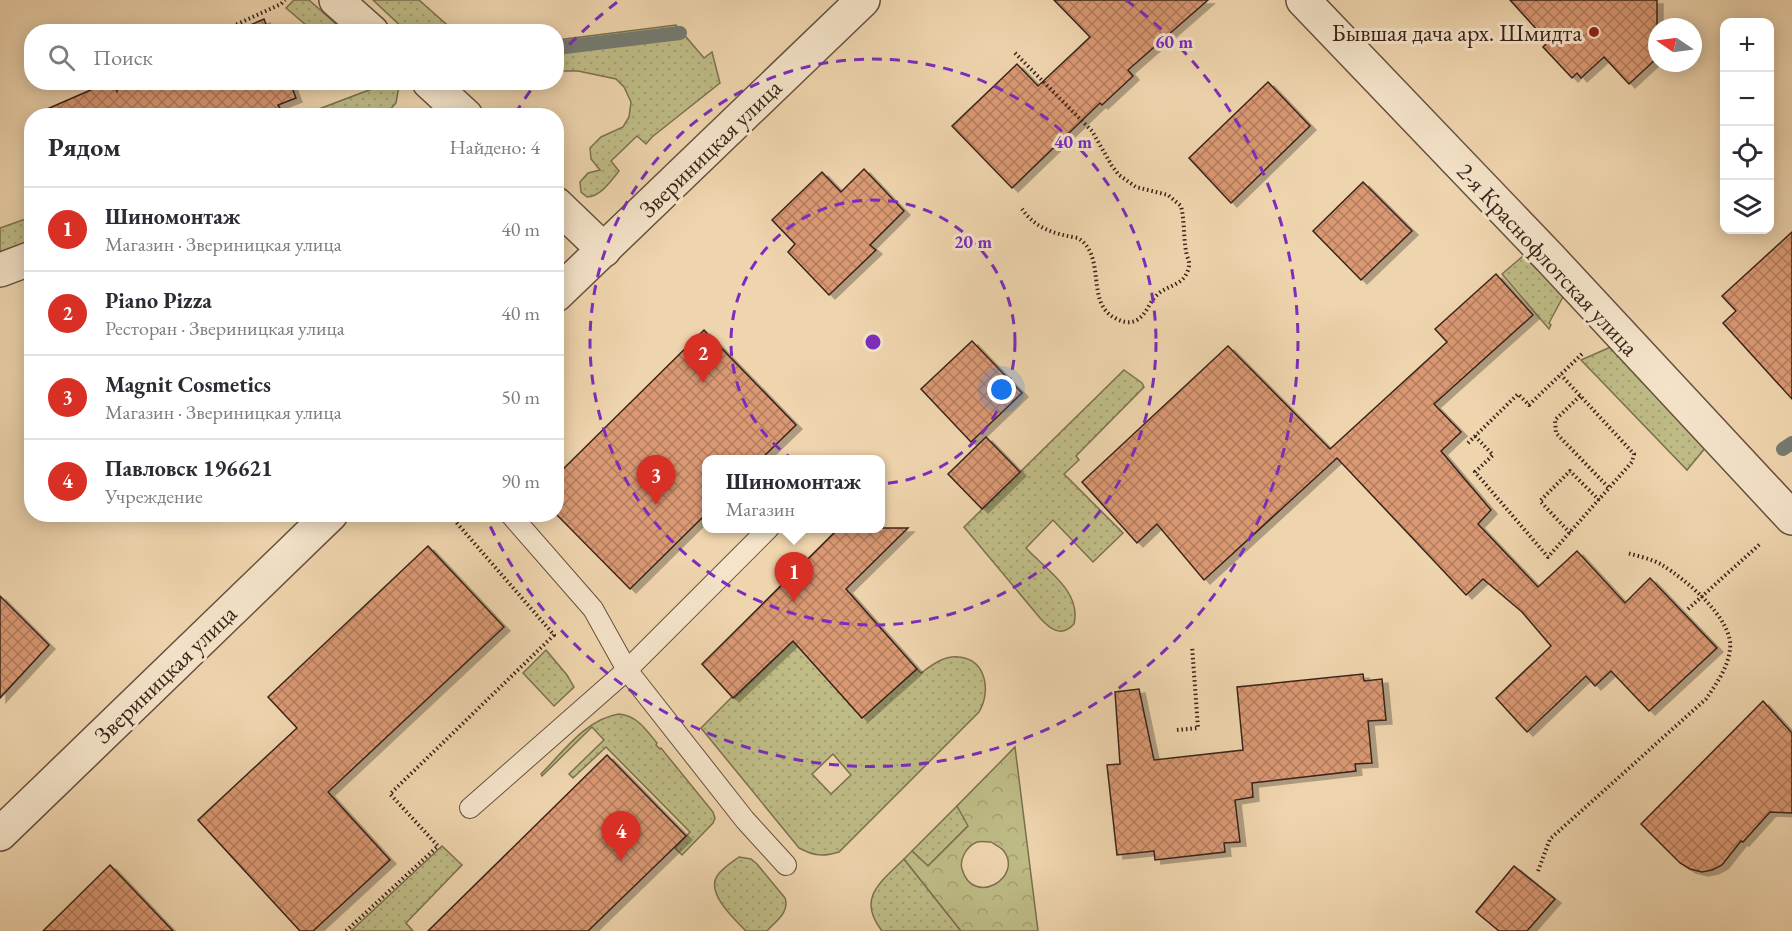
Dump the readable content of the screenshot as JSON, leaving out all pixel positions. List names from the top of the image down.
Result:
{
  "streets": {
    "street": ["Звериницкая улица", "2-я Краснофлотская улица"]
  },
  "places": ["Бывшая дача арх. Шмидта"],
  "north": "left",
  "page": {
    "map_buttons": ["+", "−"],
    "search": "Поиск",
    "heading": ["Рядом", "Найдено: 4"],
    "list": [
      {
        "mark": "1",
        "name": "Шиномонтаж",
        "note": "Магазин · Звериницкая улица",
        "value": "40 m"
      },
      {
        "mark": "2",
        "name": "Piano Pizza",
        "note": "Ресторан · Звериницкая улица",
        "value": "40 m"
      },
      {
        "mark": "3",
        "name": "Magnit Cosmetics",
        "note": "Магазин · Звериницкая улица",
        "value": "50 m"
      },
      {
        "mark": "4",
        "name": "Павловск 196621",
        "note": "Учреждение",
        "value": "90 m"
      }
    ],
    "pins": [
      "2",
      "3",
      "1",
      "4"
    ],
    "popup": ["Шиномонтаж", "Магазин"]
  },
  "rings": ["60 m", "40 m", "20 m"]
}
